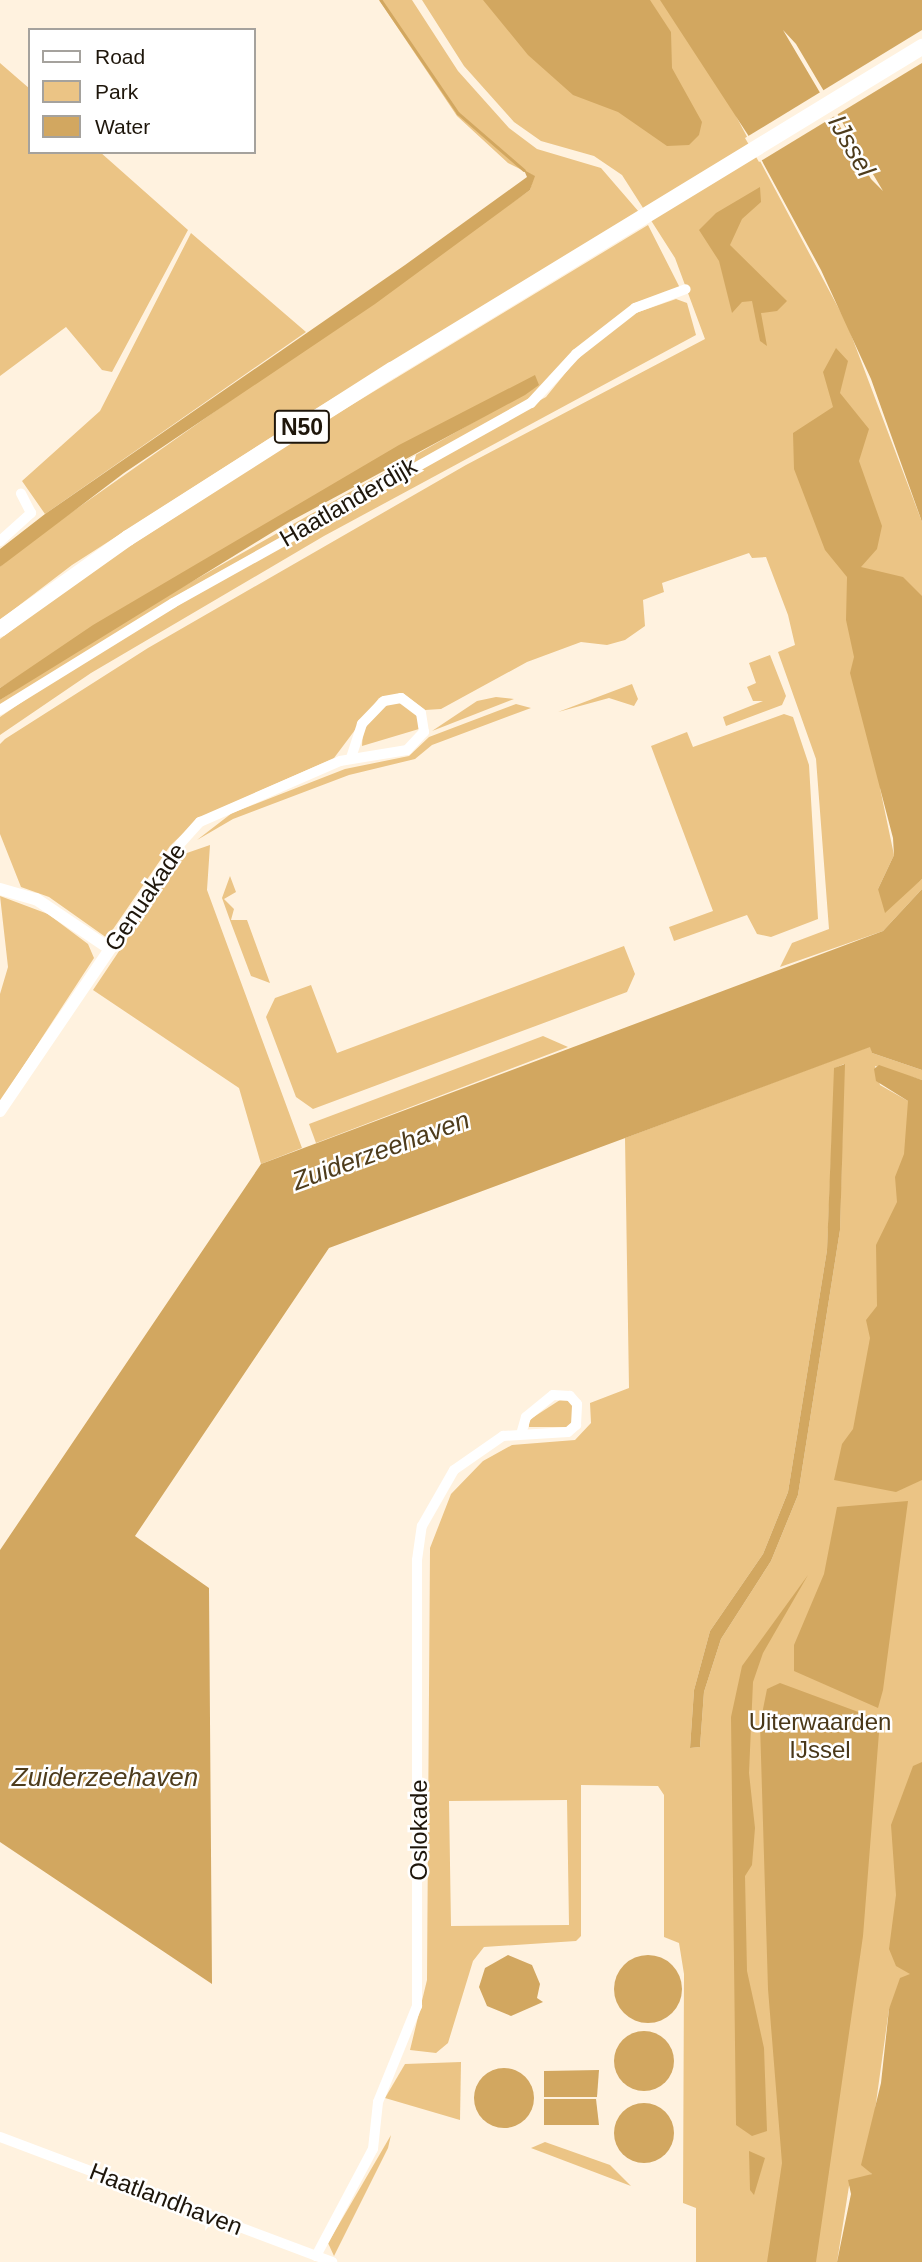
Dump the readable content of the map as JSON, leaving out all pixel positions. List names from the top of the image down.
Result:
{
  "streets": {
    "highway": ["N50"],
    "street": [
      "Haatlanderdijk",
      "Genuakade",
      "Oslokade",
      "Haatlandhaven"
    ]
  },
  "crossings": [
    ["Oslokade", "Haatlandhaven"]
  ],
  "water": ["IJssel", "Zuiderzeehaven"],
  "parks": ["Uiterwaarden IJssel"],
  "legend": ["Road", "Park", "Water"]
}
